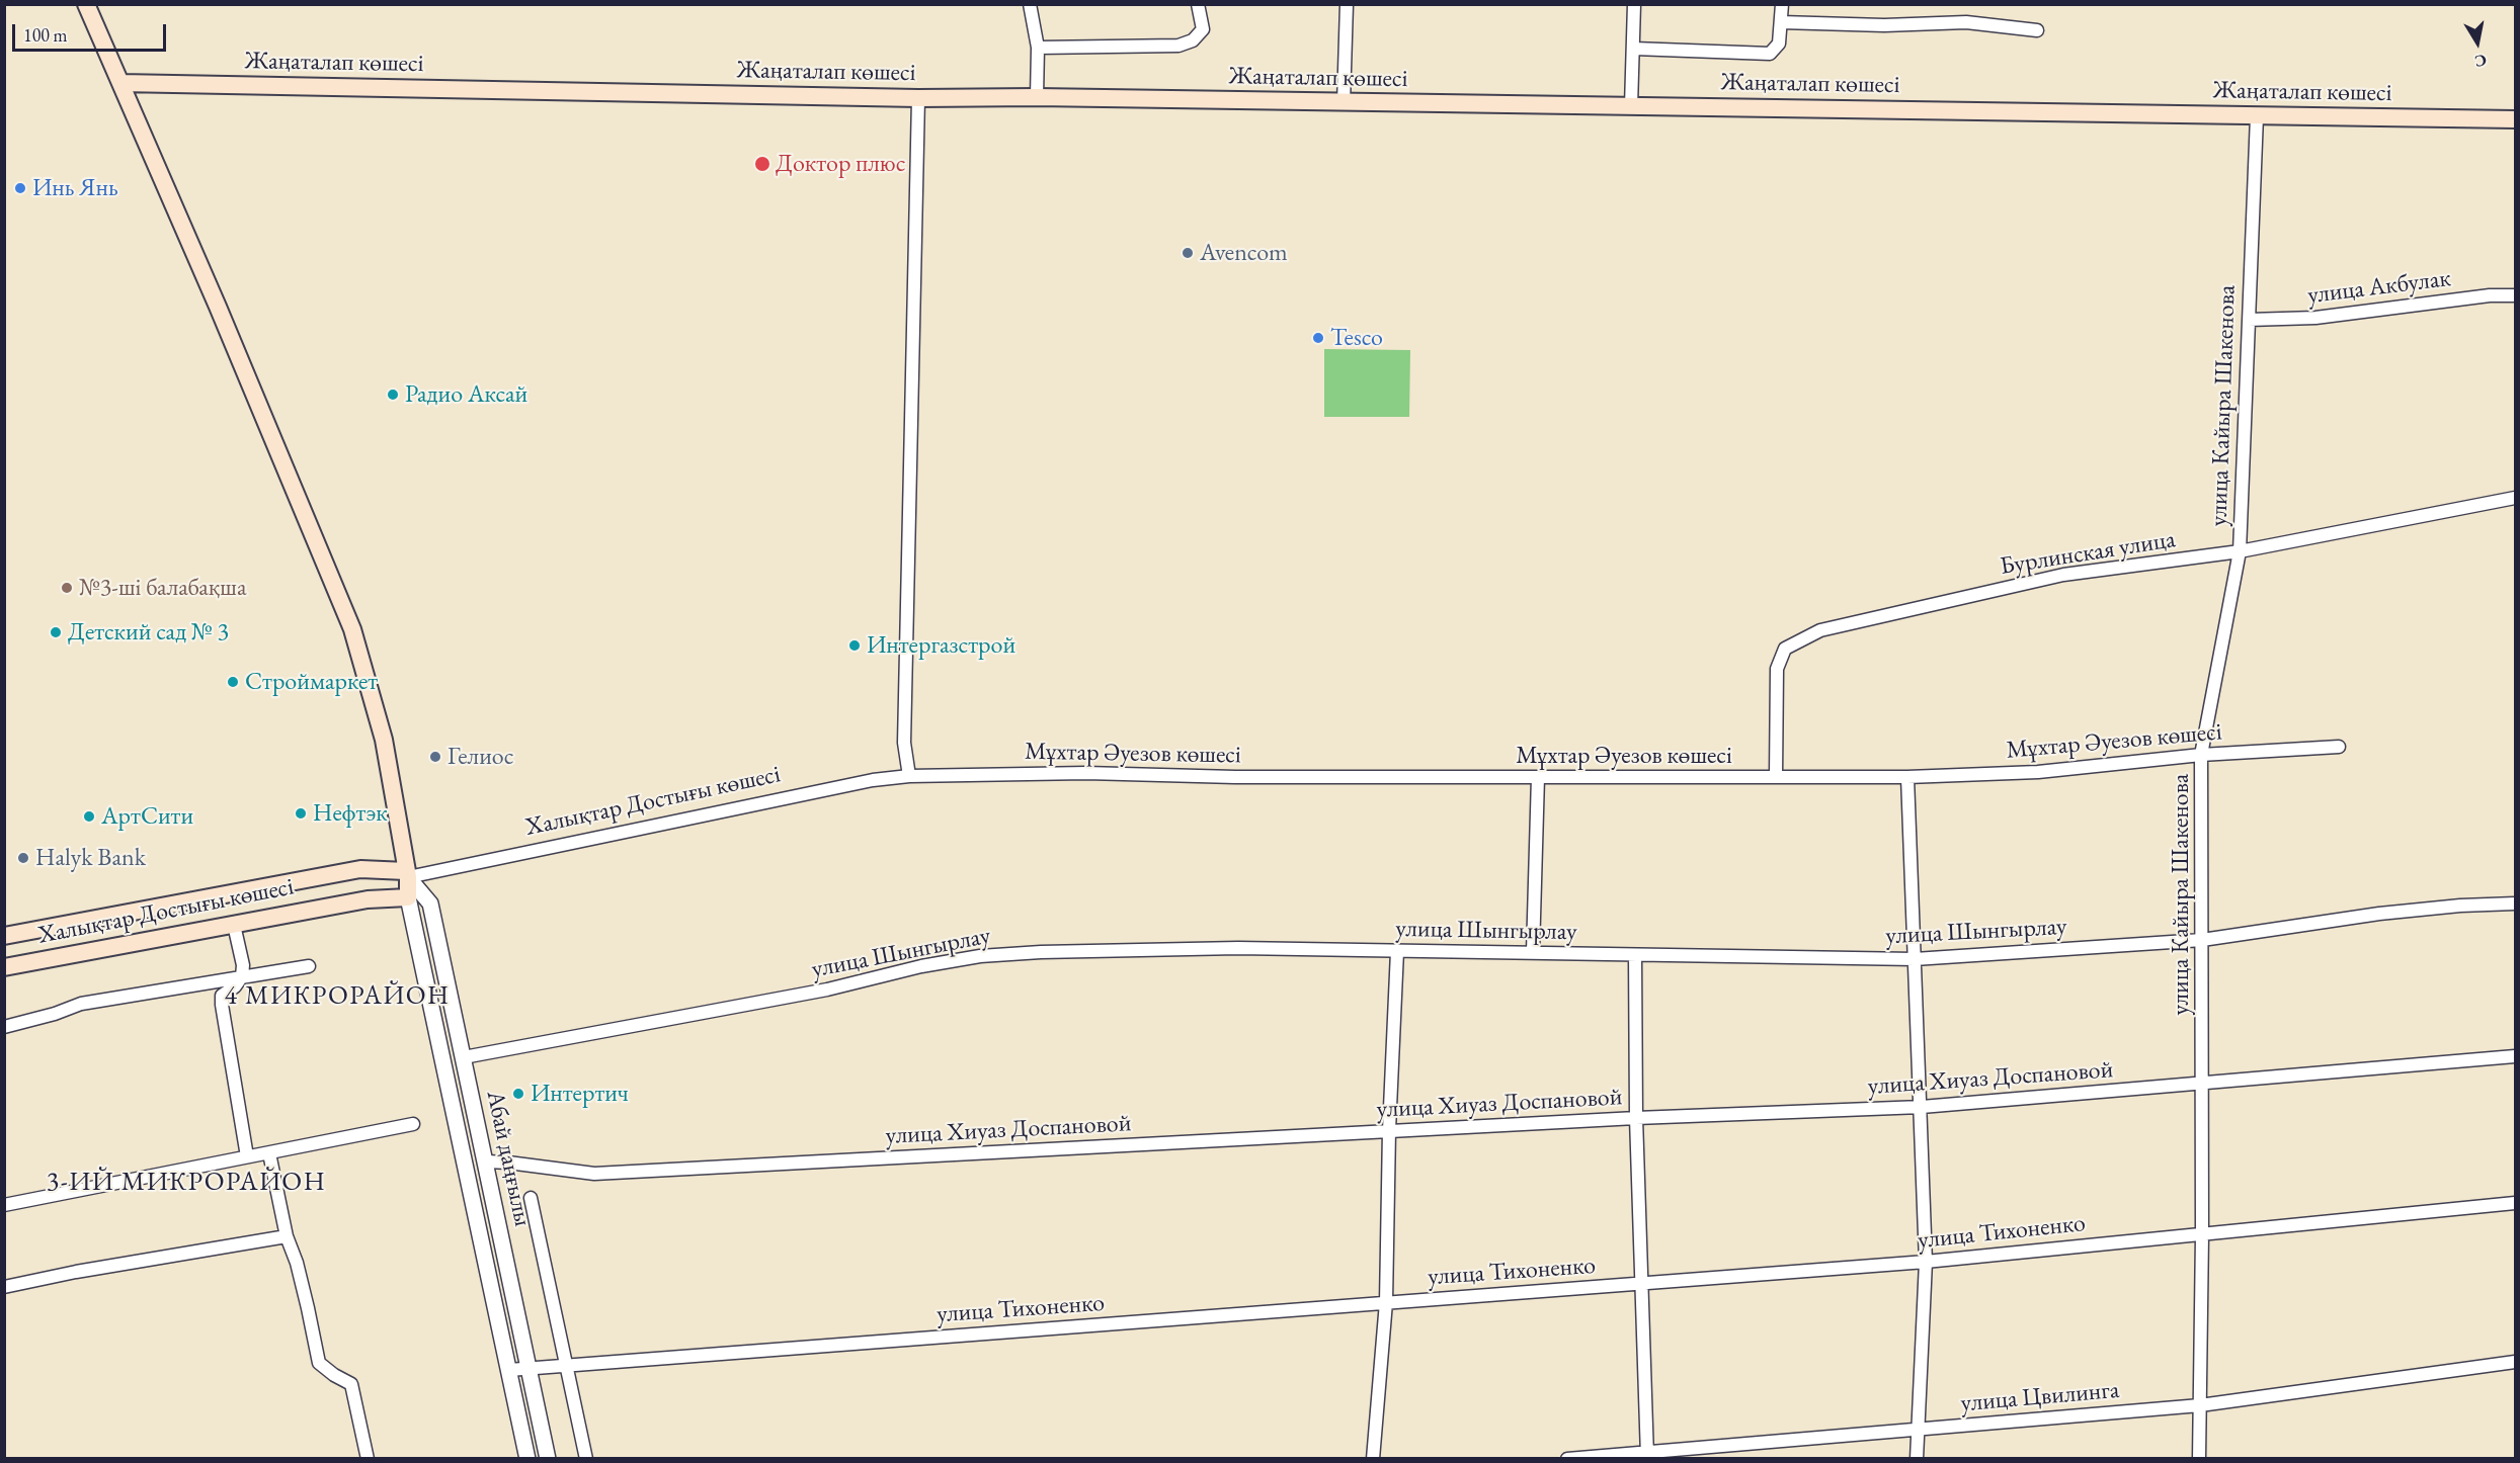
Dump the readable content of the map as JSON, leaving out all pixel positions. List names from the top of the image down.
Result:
{
  "streets": {
    "main road": ["Жаңаталап көшесі", "Халықтар Достығы көшесі"],
    "street": [
      "улица Акбулак",
      "улица Кайыра Шакенова",
      "Бурлинская улица",
      "Мұхтар Әуезов көшесі",
      "улица Шынгырлау",
      "улица Хиуаз Доспановой",
      "Абай даңғылы",
      "улица Тихоненко",
      "улица Цвилинга"
    ]
  },
  "crossings": [
    ["Жаңаталап көшесі", "улица Кайыра Шакенова"],
    ["улица Акбулак", "улица Кайыра Шакенова"],
    ["улица Кайыра Шакенова", "Бурлинская улица"],
    ["улица Кайыра Шакенова", "Мұхтар Әуезов көшесі"],
    ["улица Кайыра Шакенова", "улица Шынгырлау"],
    ["улица Кайыра Шакенова", "улица Хиуаз Доспановой"],
    ["улица Кайыра Шакенова", "улица Тихоненко"],
    ["улица Кайыра Шакенова", "улица Цвилинга"],
    ["Бурлинская улица", "Мұхтар Әуезов көшесі"],
    ["Мұхтар Әуезов көшесі", "Халықтар Достығы көшесі"],
    ["Халықтар Достығы көшесі", "Абай даңғылы"],
    ["улица Шынгырлау", "Абай даңғылы"],
    ["улица Хиуаз Доспановой", "Абай даңғылы"],
    ["Абай даңғылы", "улица Тихоненко"]
  ],
  "districts": ["4 МИКРОРАЙОН", "3-ИЙ МИКРОРАЙОН"],
  "places": [
    "Доктор плюс",
    "Инь Янь",
    "Avencom",
    "Tesco",
    "Радио Аксай",
    "№3-ші балабақша",
    "Детский сад № 3",
    "Интергазстрой",
    "Строймаркет",
    "Гелиос",
    "Нефтэк",
    "АртСити",
    "Halyk Bank",
    "Интертич"
  ],
  "scale_bar": "100 m",
  "north": "bottom"
}
